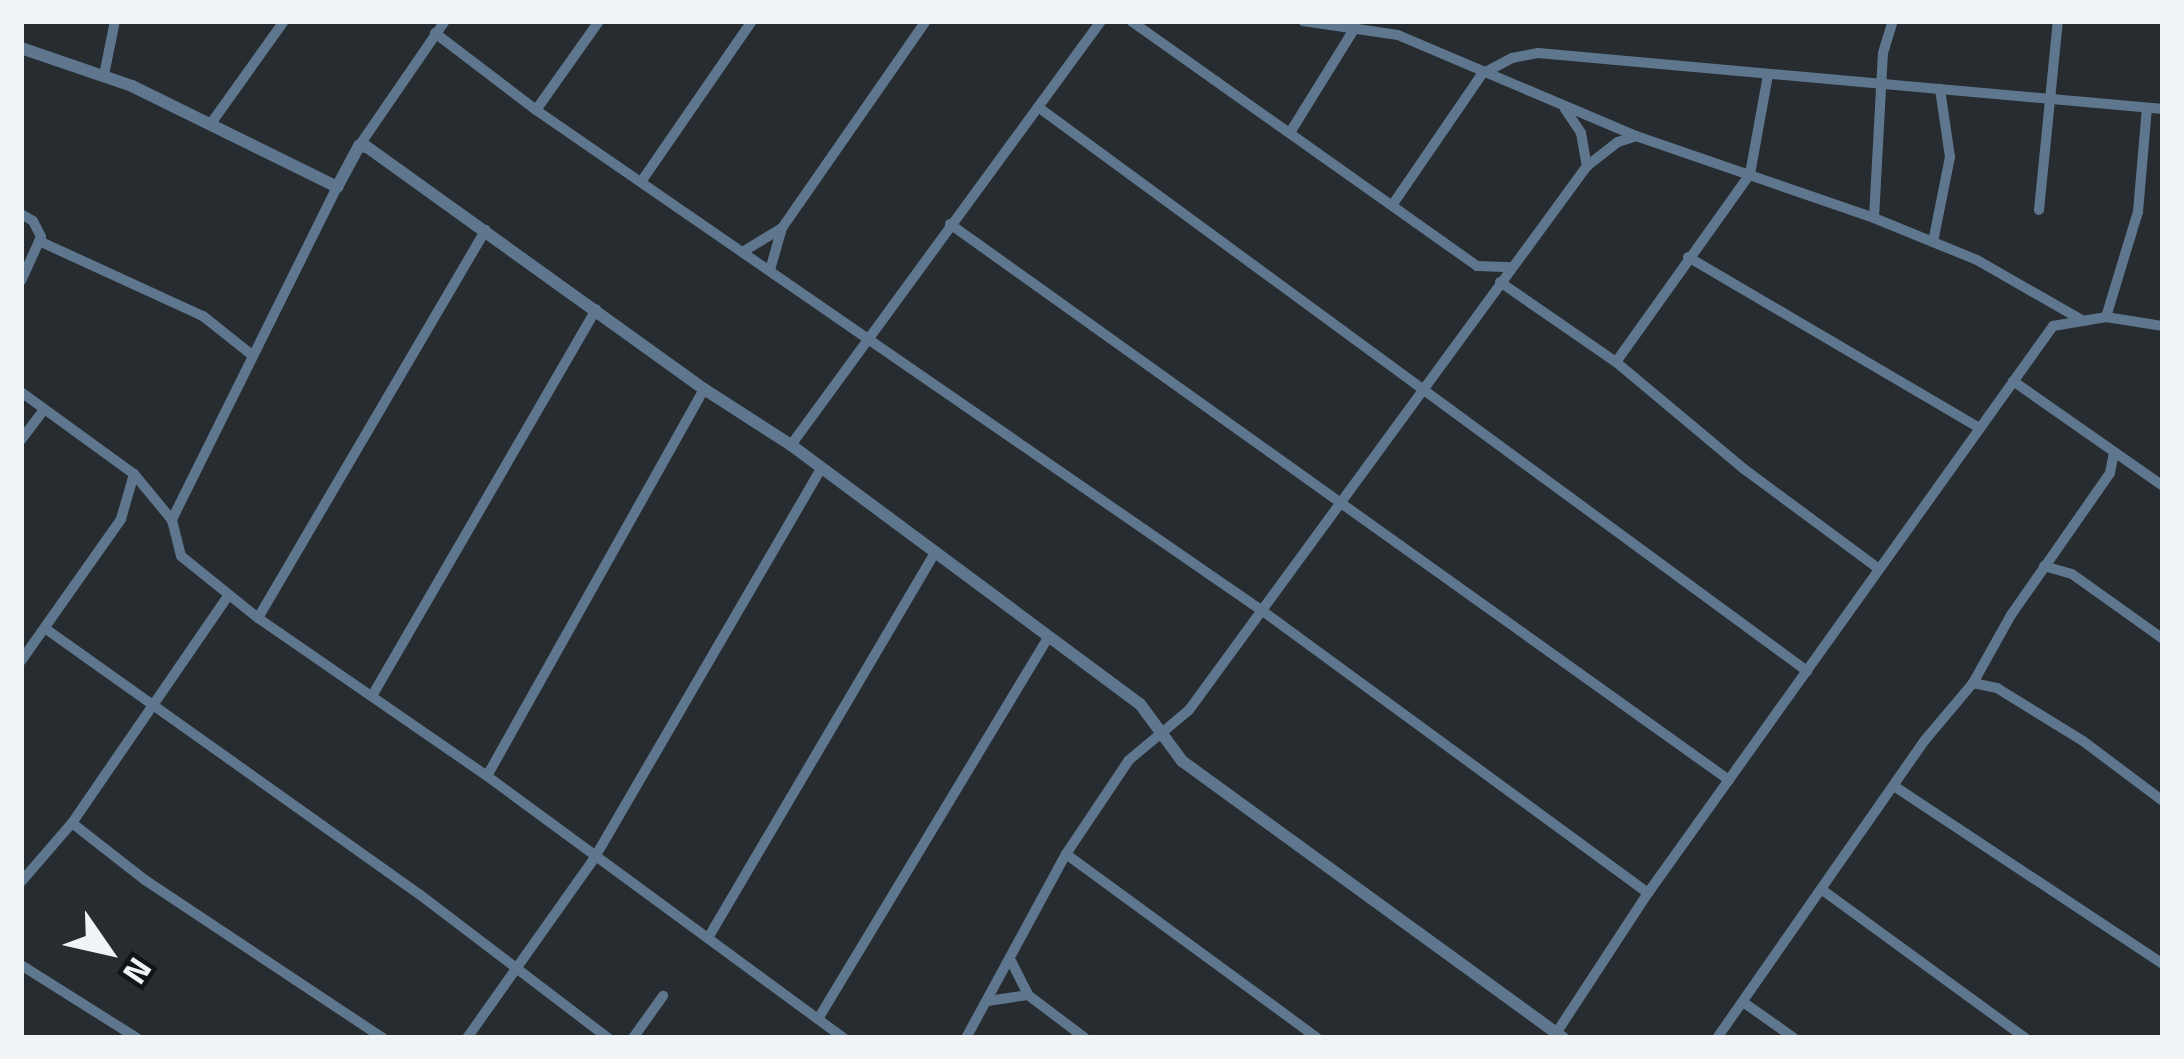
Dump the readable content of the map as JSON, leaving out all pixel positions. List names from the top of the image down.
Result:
{
  "north": "bottom right"
}
